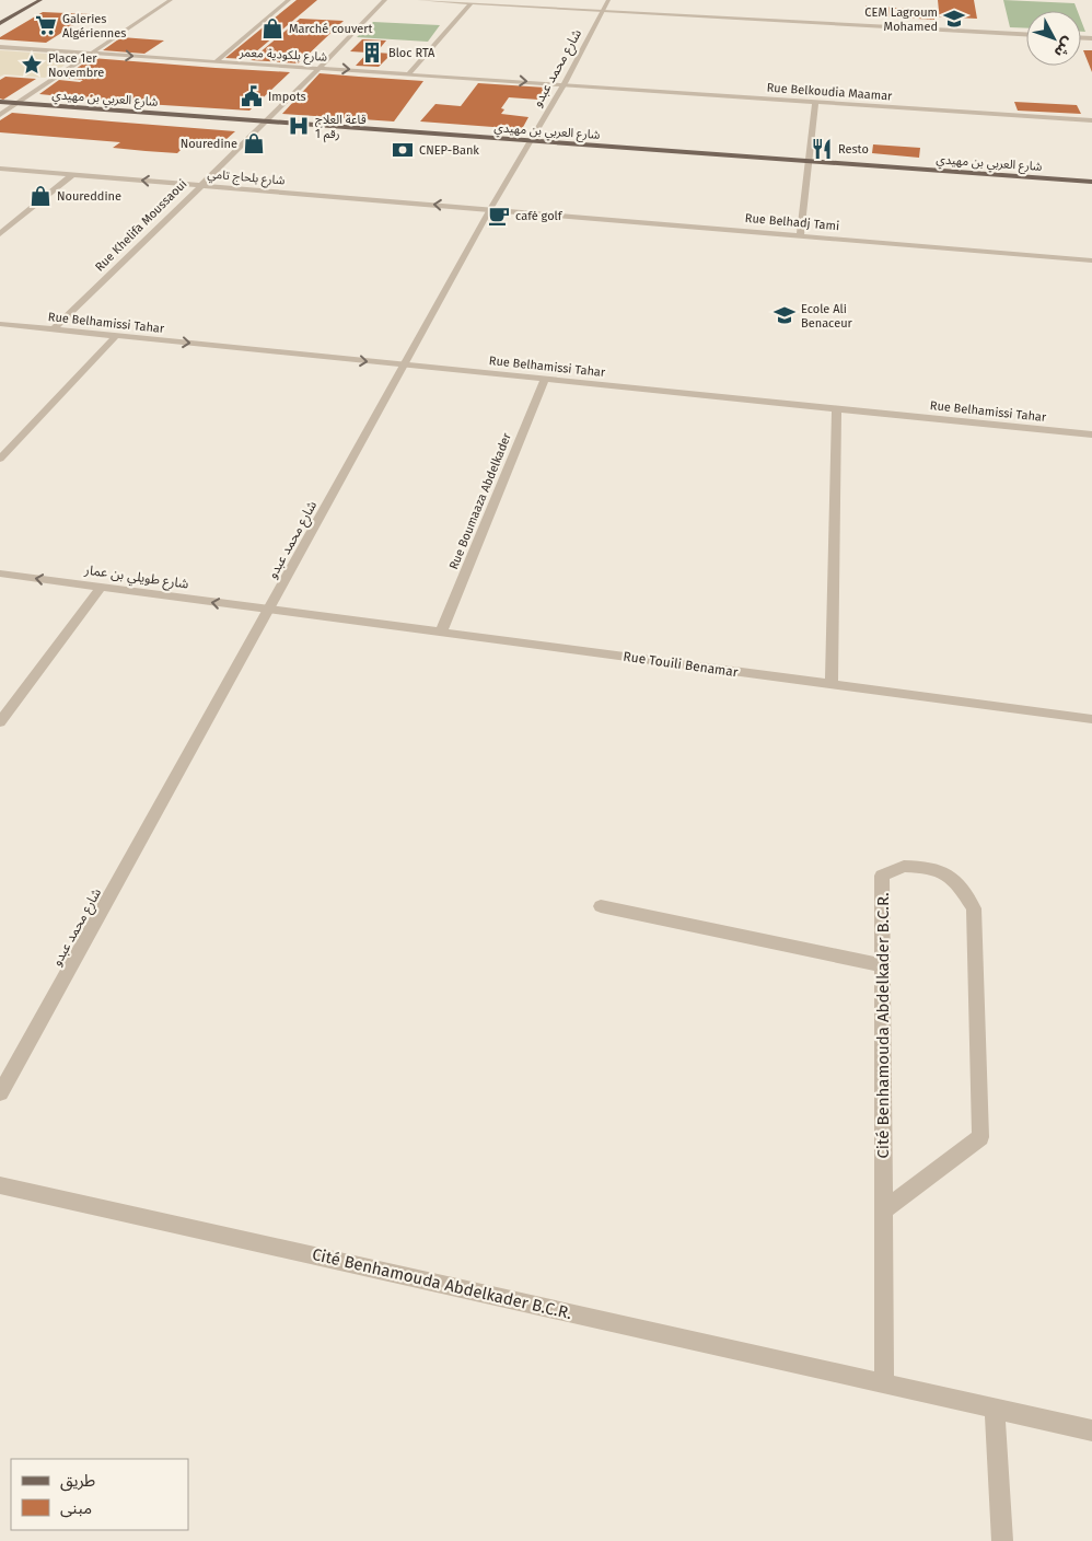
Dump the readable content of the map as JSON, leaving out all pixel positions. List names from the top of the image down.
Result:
{
  "streets": {
    "main road": ["شارع العربي بن مهيدي"],
    "street": [
      "شارع بلكودية معمر",
      "شارع محمد عبدو",
      "Rue Belkoudia Maamar",
      "شارع بلحاج تامي",
      "Rue Belhadj Tami",
      "Rue Khelifa Moussaoui",
      "Rue Belhamissi Tahar",
      "Rue Boumaaza Abdelkader",
      "شارع طويلي بن عمار",
      "Rue Touili Benamar",
      "Cité Benhamouda Abdelkader B.C.R."
    ]
  },
  "crossings": [
    ["شارع بلكودية معمر", "شارع محمد عبدو"],
    ["شارع بلكودية معمر", "Rue Belkoudia Maamar"],
    ["شارع بلكودية معمر", "Rue Khelifa Moussaoui"],
    ["شارع محمد عبدو", "Rue Belkoudia Maamar"],
    ["شارع محمد عبدو", "شارع العربي بن مهيدي"],
    ["شارع محمد عبدو", "شارع بلحاج تامي"],
    ["شارع محمد عبدو", "Rue Belhadj Tami"],
    ["شارع محمد عبدو", "Rue Belhamissi Tahar"],
    ["شارع محمد عبدو", "شارع طويلي بن عمار"],
    ["شارع محمد عبدو", "Rue Touili Benamar"],
    ["شارع العربي بن مهيدي", "Rue Khelifa Moussaoui"],
    ["شارع بلحاج تامي", "Rue Belhadj Tami"],
    ["شارع بلحاج تامي", "Rue Khelifa Moussaoui"],
    ["Rue Khelifa Moussaoui", "Rue Belhamissi Tahar"],
    ["Rue Belhamissi Tahar", "Rue Boumaaza Abdelkader"],
    ["Rue Boumaaza Abdelkader", "Rue Touili Benamar"],
    ["شارع طويلي بن عمار", "Rue Touili Benamar"]
  ],
  "one_way": ["شارع بلحاج تامي", "شارع طويلي بن عمار"],
  "places": {
    "school or university": ["CEM Lagroum Mohamed", "Ecole Ali Benaceur"],
    "supermarket": ["Galeries Algériennes"],
    "shop": ["Marché couvert", "Nouredine", "Noureddine"],
    "building": ["Bloc RTA"],
    "place": ["Place 1er Novembre"],
    "public building": ["Impots"],
    "hospital": ["قاعة العلاج رقم 1"],
    "restaurant": ["Resto"],
    "bank": ["CNEP-Bank"],
    "cafe": ["cafė golf"]
  },
  "legend": ["طريق", "مبنى"],
  "north": "bottom right"
}
